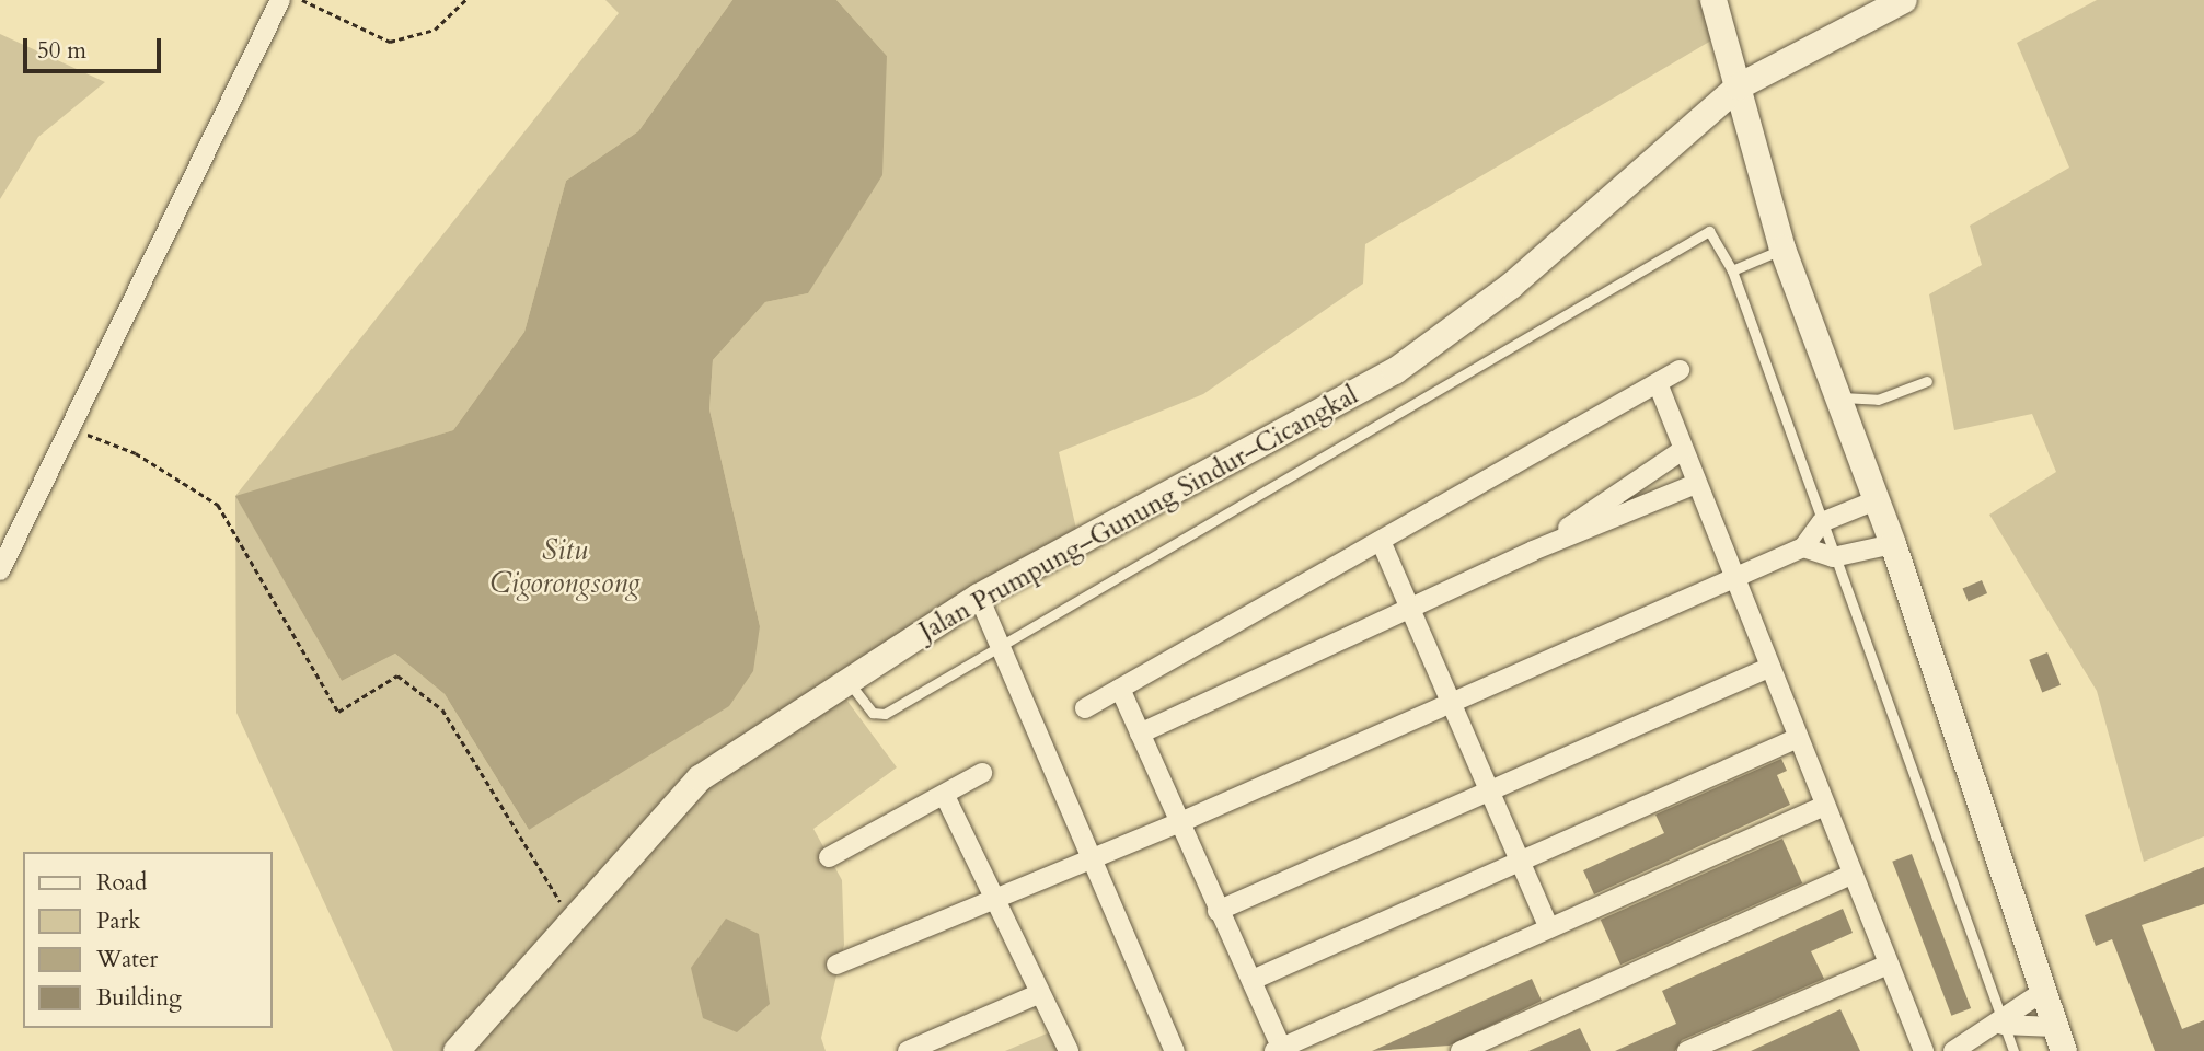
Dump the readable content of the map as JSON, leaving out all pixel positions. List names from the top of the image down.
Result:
{
  "streets": {
    "main road": ["Jalan Prumpung–Gunung Sindur–Cicangkal"]
  },
  "water": ["Situ Cigorongsong"],
  "legend": [
    "Road",
    "Park",
    "Water",
    "Building"
  ],
  "scale_bar": "50 m"
}
